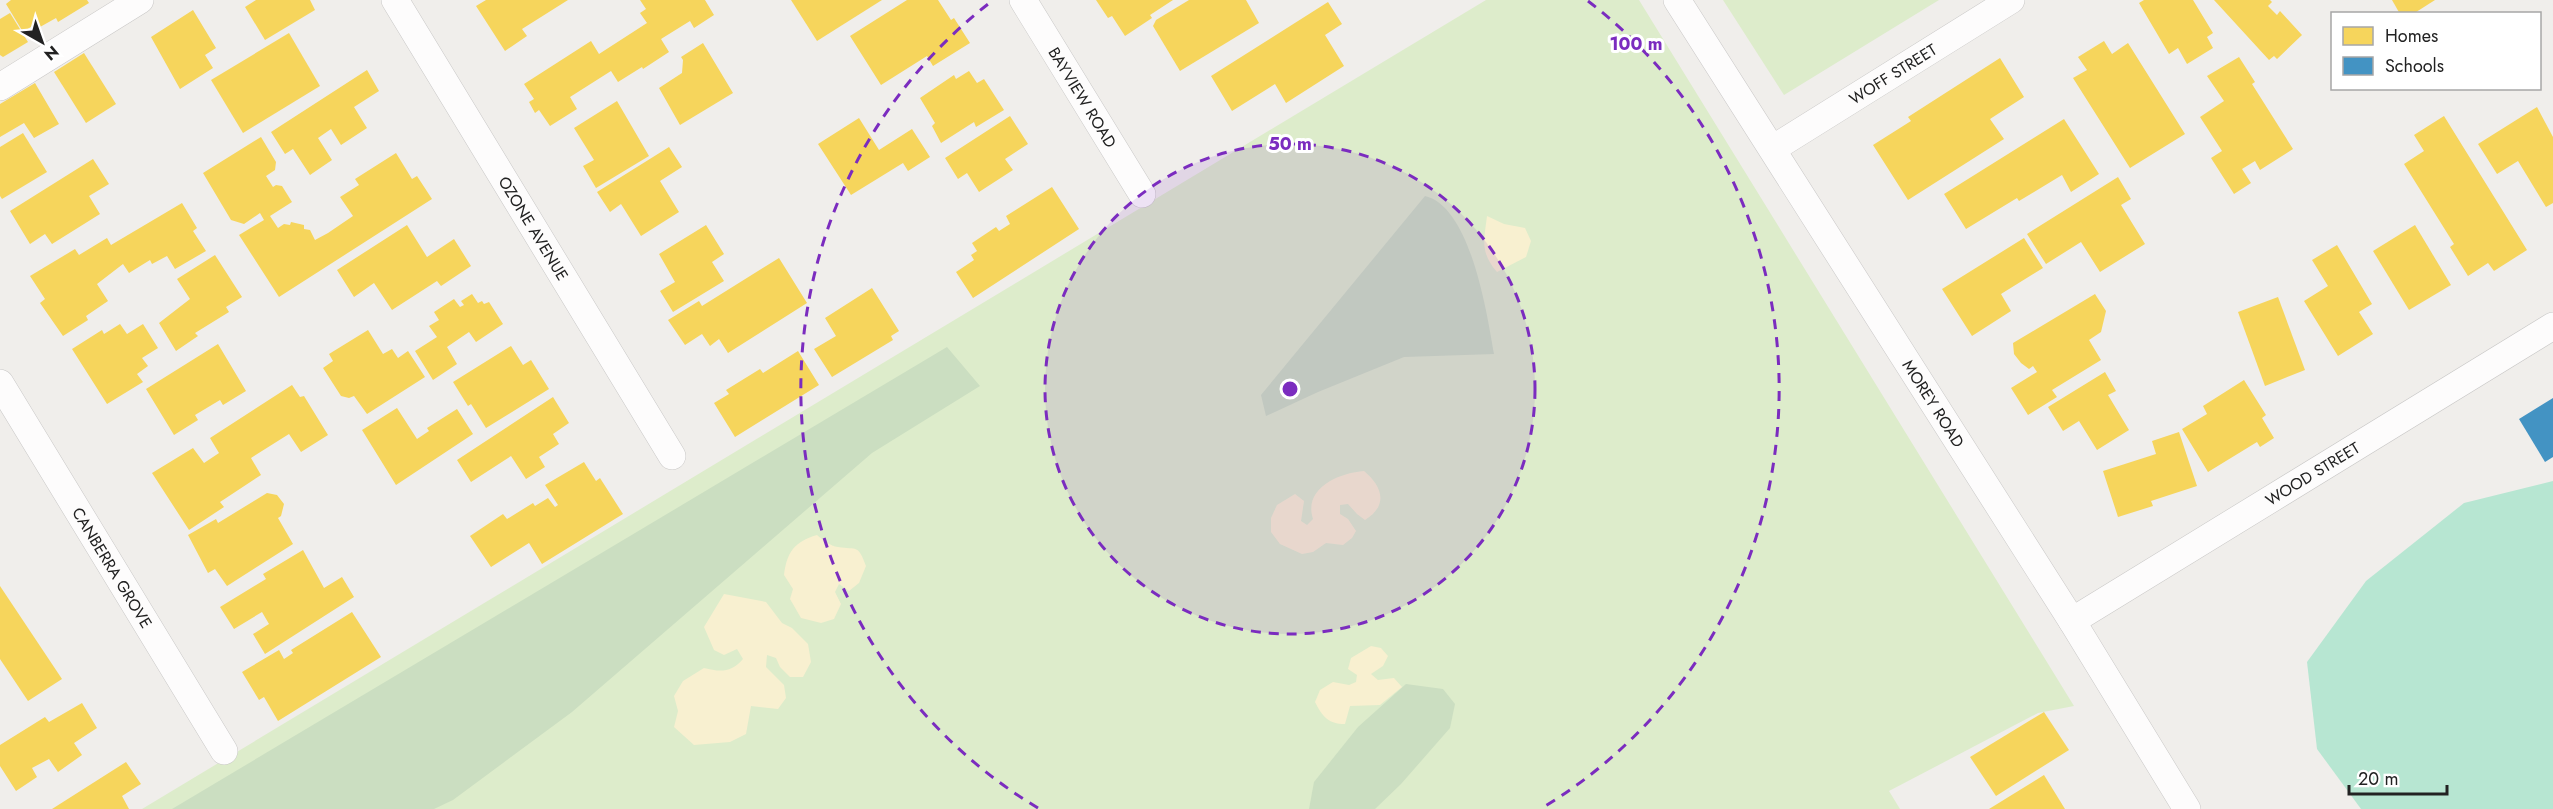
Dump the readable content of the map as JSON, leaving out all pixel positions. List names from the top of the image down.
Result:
{
  "streets": {
    "street": [
      "WOFF STREET",
      "BAYVIEW ROAD",
      "OZONE AVENUE",
      "MOREY ROAD",
      "WOOD STREET",
      "CANBERRA GROVE"
    ]
  },
  "crossings": [
    ["WOFF STREET", "MOREY ROAD"],
    ["MOREY ROAD", "WOOD STREET"]
  ],
  "legend": ["Homes", "Schools"],
  "scale_bar": "20 m",
  "north": "bottom right",
  "rings": ["100 m", "50 m"]
}
